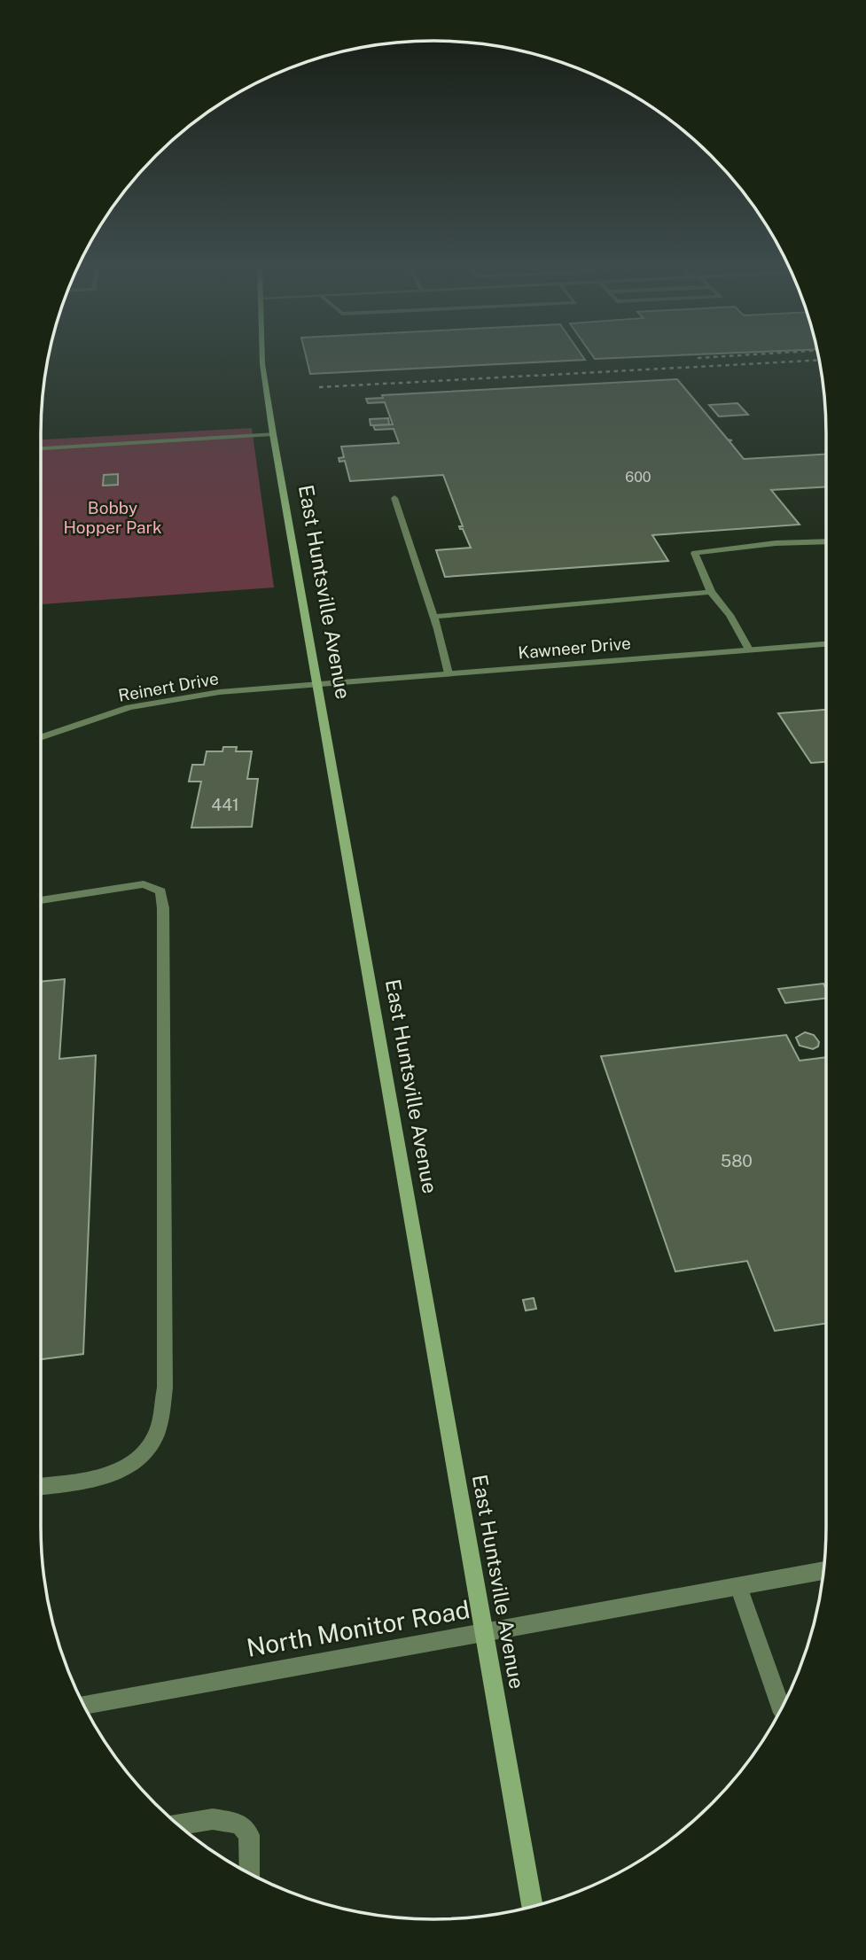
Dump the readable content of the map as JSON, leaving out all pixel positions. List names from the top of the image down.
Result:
{
  "streets": {
    "main road": ["East Huntsville Avenue"],
    "street": ["Kawneer Drive", "Reinert Drive", "North Monitor Road"]
  },
  "crossings": [
    ["East Huntsville Avenue", "Kawneer Drive"],
    ["East Huntsville Avenue", "Reinert Drive"],
    ["East Huntsville Avenue", "North Monitor Road"],
    ["Kawneer Drive", "Reinert Drive"]
  ],
  "parks": ["Bobby Hopper Park"],
  "house_numbers": ["600", "441", "580"]
}
